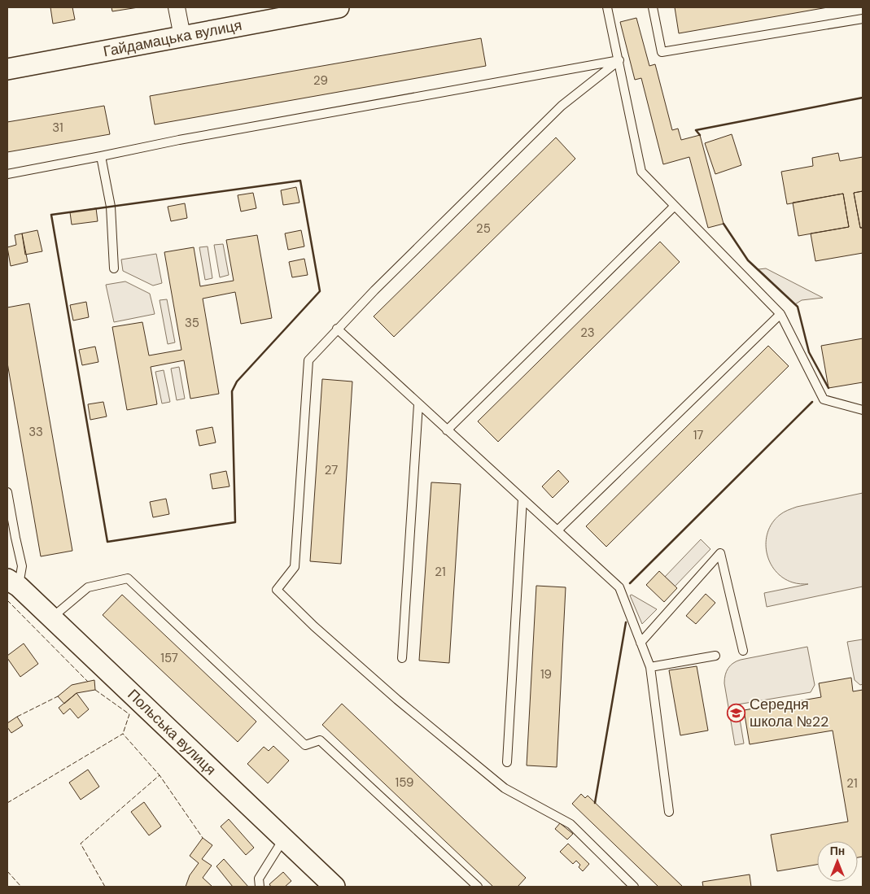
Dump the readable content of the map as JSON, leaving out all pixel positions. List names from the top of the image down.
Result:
{
  "streets": {
    "street": ["Гайдамацька вулиця", "Польська вулиця"]
  },
  "places": {
    "school or university": ["Середня школа №22"]
  },
  "house_numbers": [
    "29",
    "31",
    "25",
    "35",
    "23",
    "33",
    "17",
    "27",
    "21",
    "157",
    "19",
    "159",
    "21"
  ],
  "north": "top"
}
